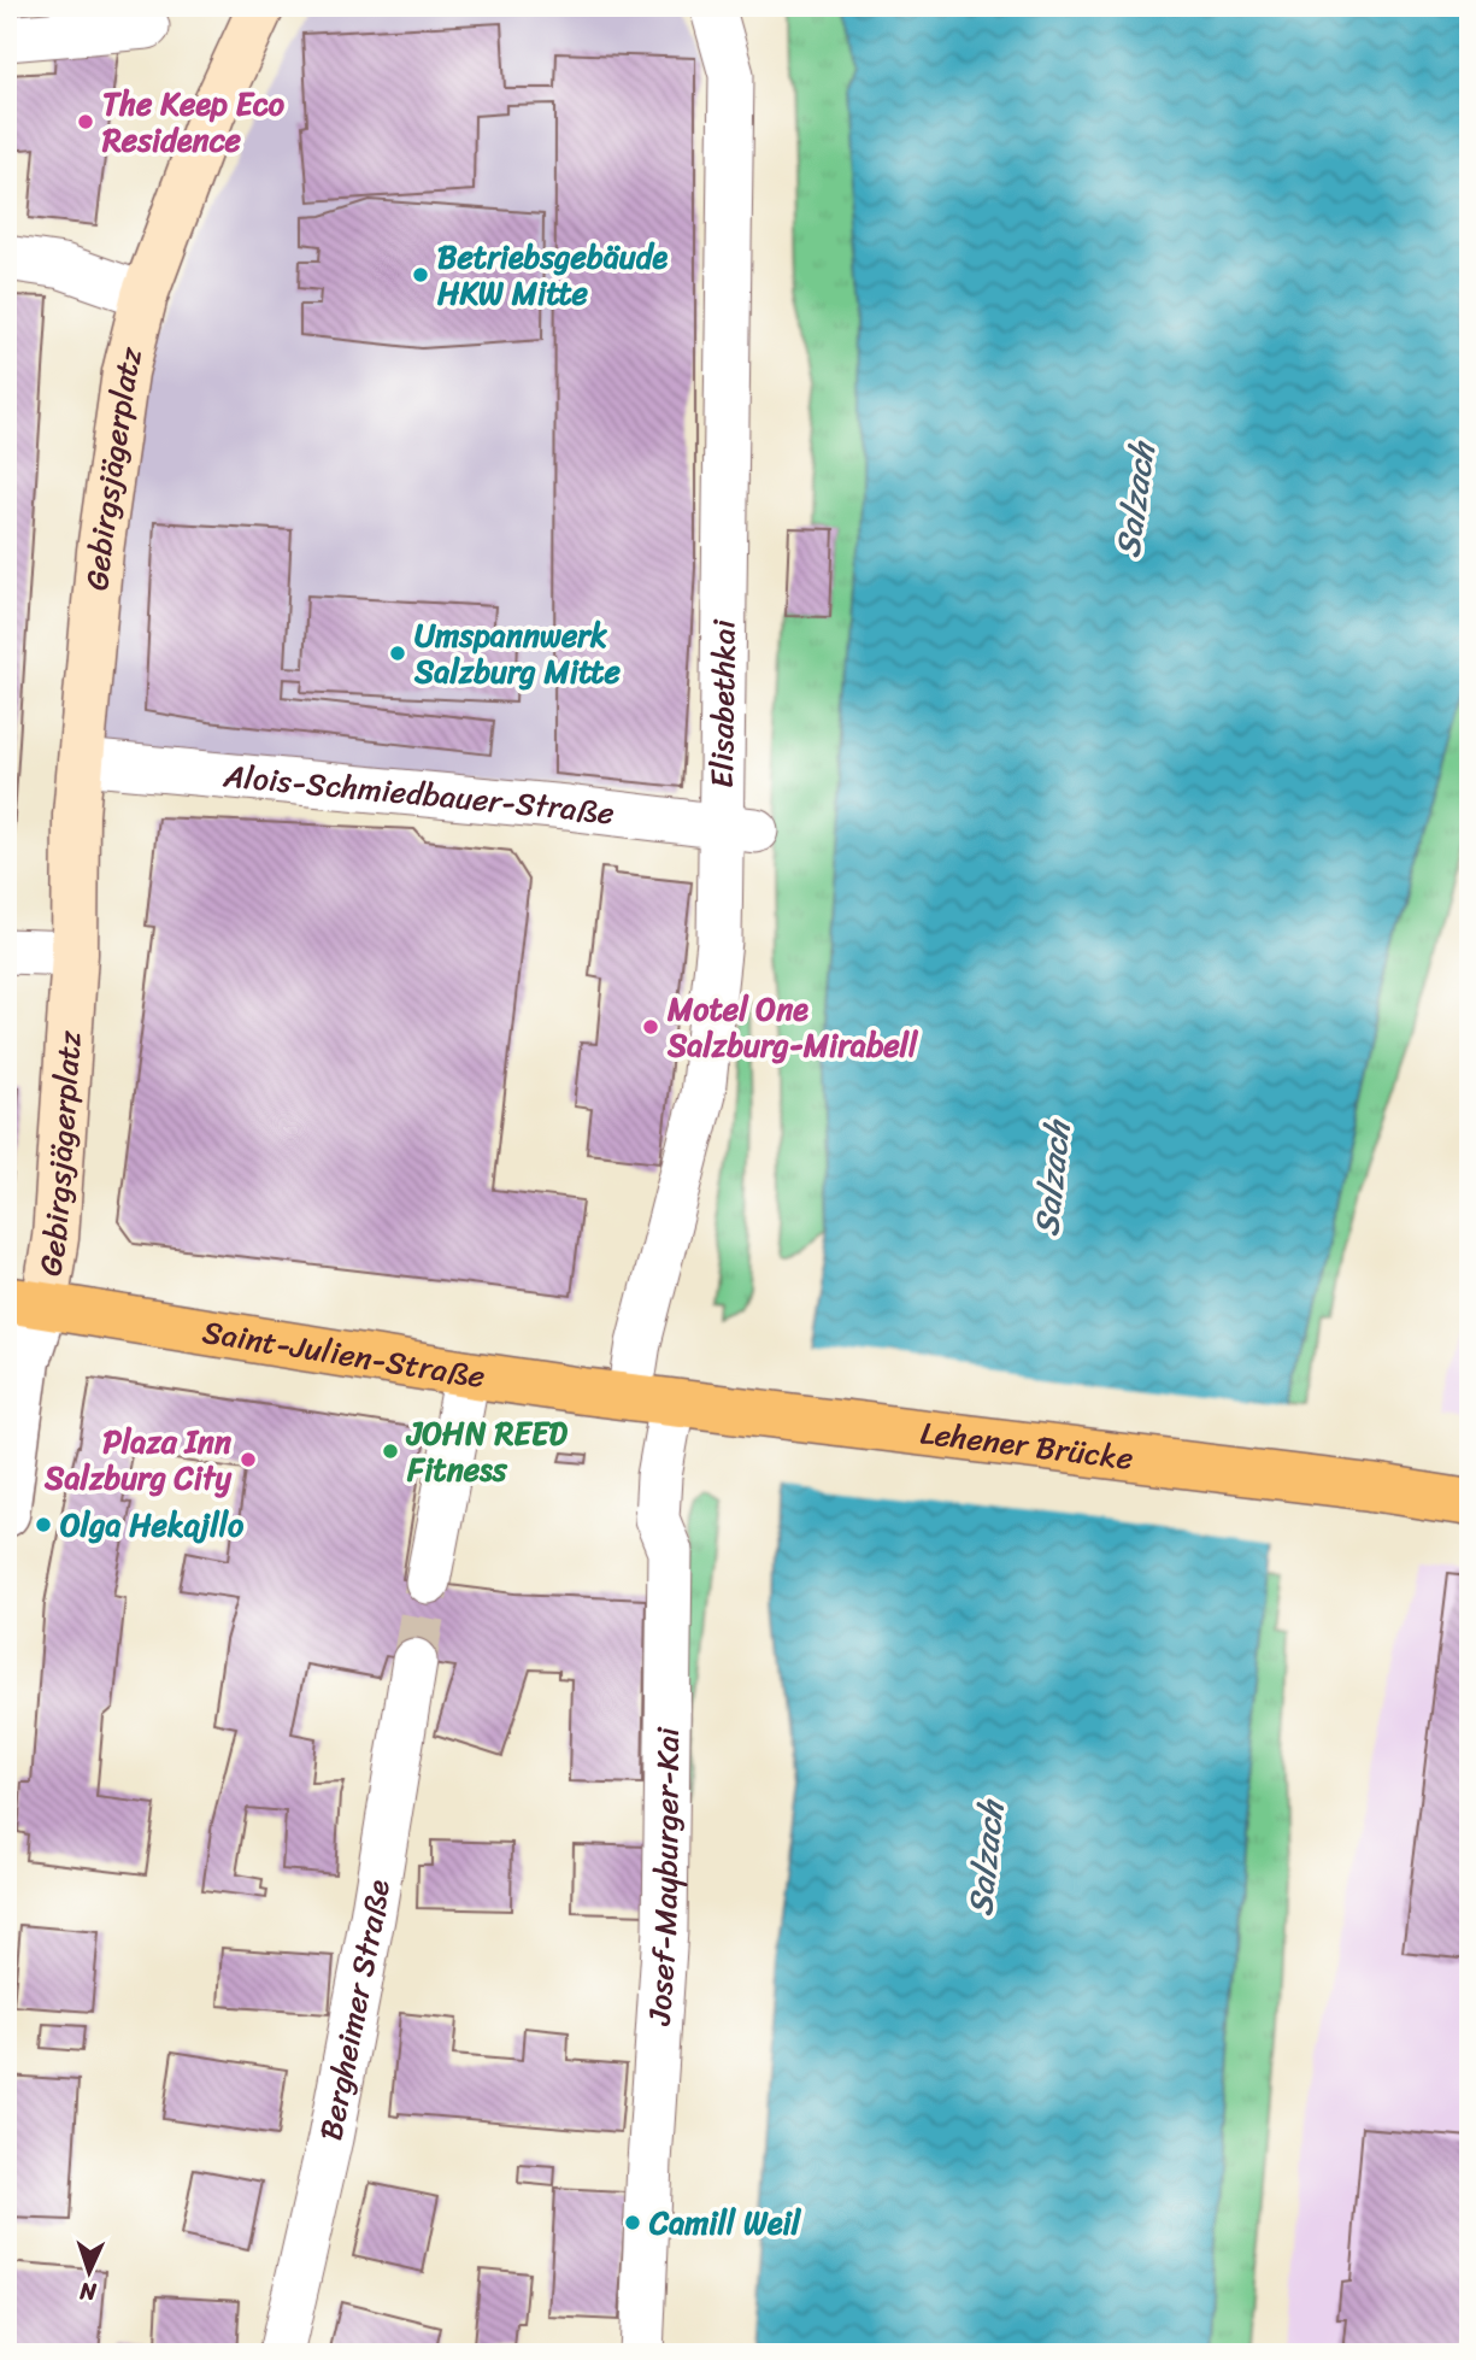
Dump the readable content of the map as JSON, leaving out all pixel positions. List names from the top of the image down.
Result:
{
  "streets": {
    "main road": ["Gebirgsjägerplatz", "Saint-Julien-Straße", "Lehener Brücke"],
    "street": [
      "Elisabethkai",
      "Alois-Schmiedbauer-Straße",
      "Josef-Mayburger-Kai",
      "Bergheimer Straße"
    ]
  },
  "crossings": [
    ["Gebirgsjägerplatz", "Alois-Schmiedbauer-Straße"],
    ["Gebirgsjägerplatz", "Saint-Julien-Straße"],
    ["Elisabethkai", "Alois-Schmiedbauer-Straße"],
    ["Elisabethkai", "Saint-Julien-Straße"],
    ["Elisabethkai", "Lehener Brücke"],
    ["Elisabethkai", "Josef-Mayburger-Kai"],
    ["Saint-Julien-Straße", "Lehener Brücke"],
    ["Saint-Julien-Straße", "Josef-Mayburger-Kai"],
    ["Lehener Brücke", "Josef-Mayburger-Kai"]
  ],
  "water": ["Salzach"],
  "places": [
    "The Keep Eco Residence",
    "Betriebsgebäude HKW Mitte",
    "Umspannwerk Salzburg Mitte",
    "Motel One Salzburg-Mirabell",
    "JOHN REED Fitness",
    "Plaza Inn Salzburg City",
    "Olga Hekajllo",
    "Camill Weil"
  ],
  "north": "bottom"
}
